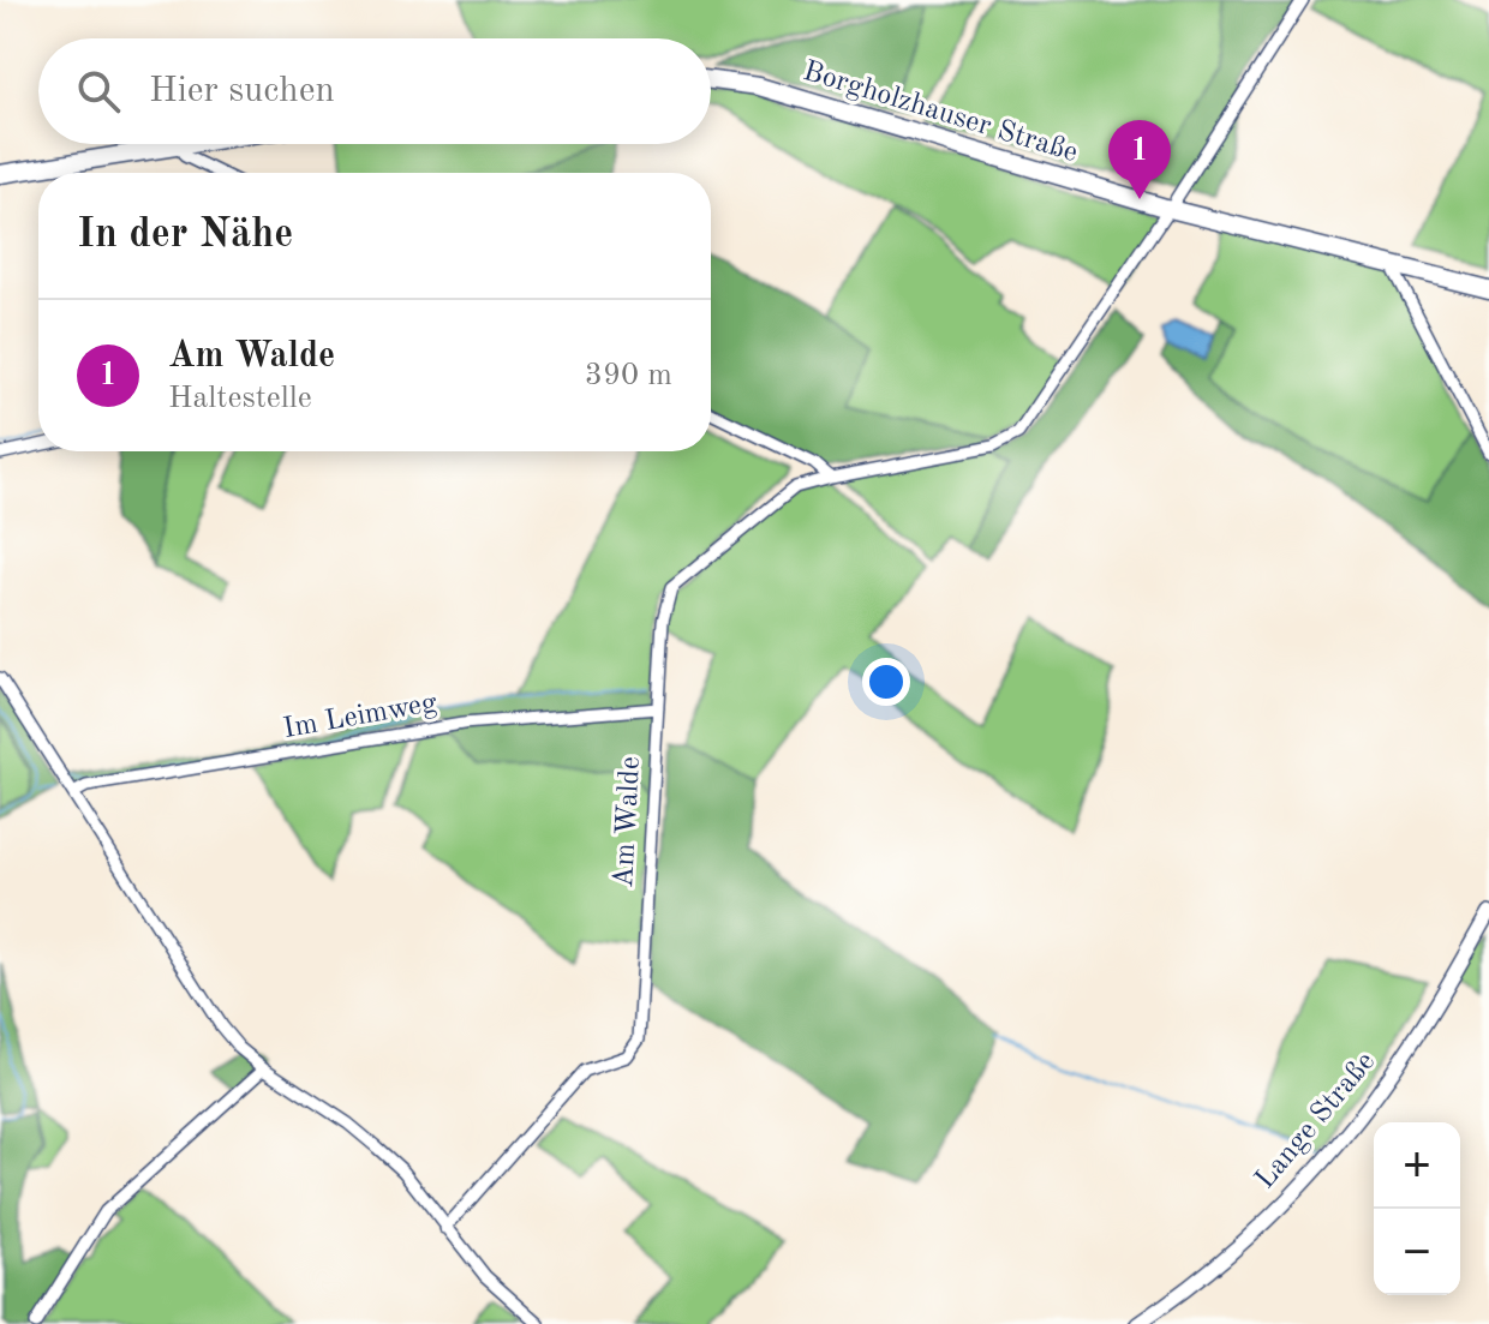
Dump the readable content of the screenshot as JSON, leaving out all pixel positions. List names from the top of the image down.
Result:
{
  "streets": {
    "main road": ["Borgholzhauser Straße"],
    "street": ["Im Leimweg", "Am Walde", "Lange Straße"]
  },
  "crossings": [
    ["Borgholzhauser Straße", "Am Walde"],
    ["Im Leimweg", "Am Walde"]
  ],
  "page": {
    "search": "Hier suchen",
    "pins": "1",
    "heading": "In der Nähe",
    "list": [
      {
        "mark": "1",
        "name": "Am Walde",
        "note": "Haltestelle",
        "value": "390 m"
      }
    ],
    "map_buttons": ["+", "−"]
  }
}
